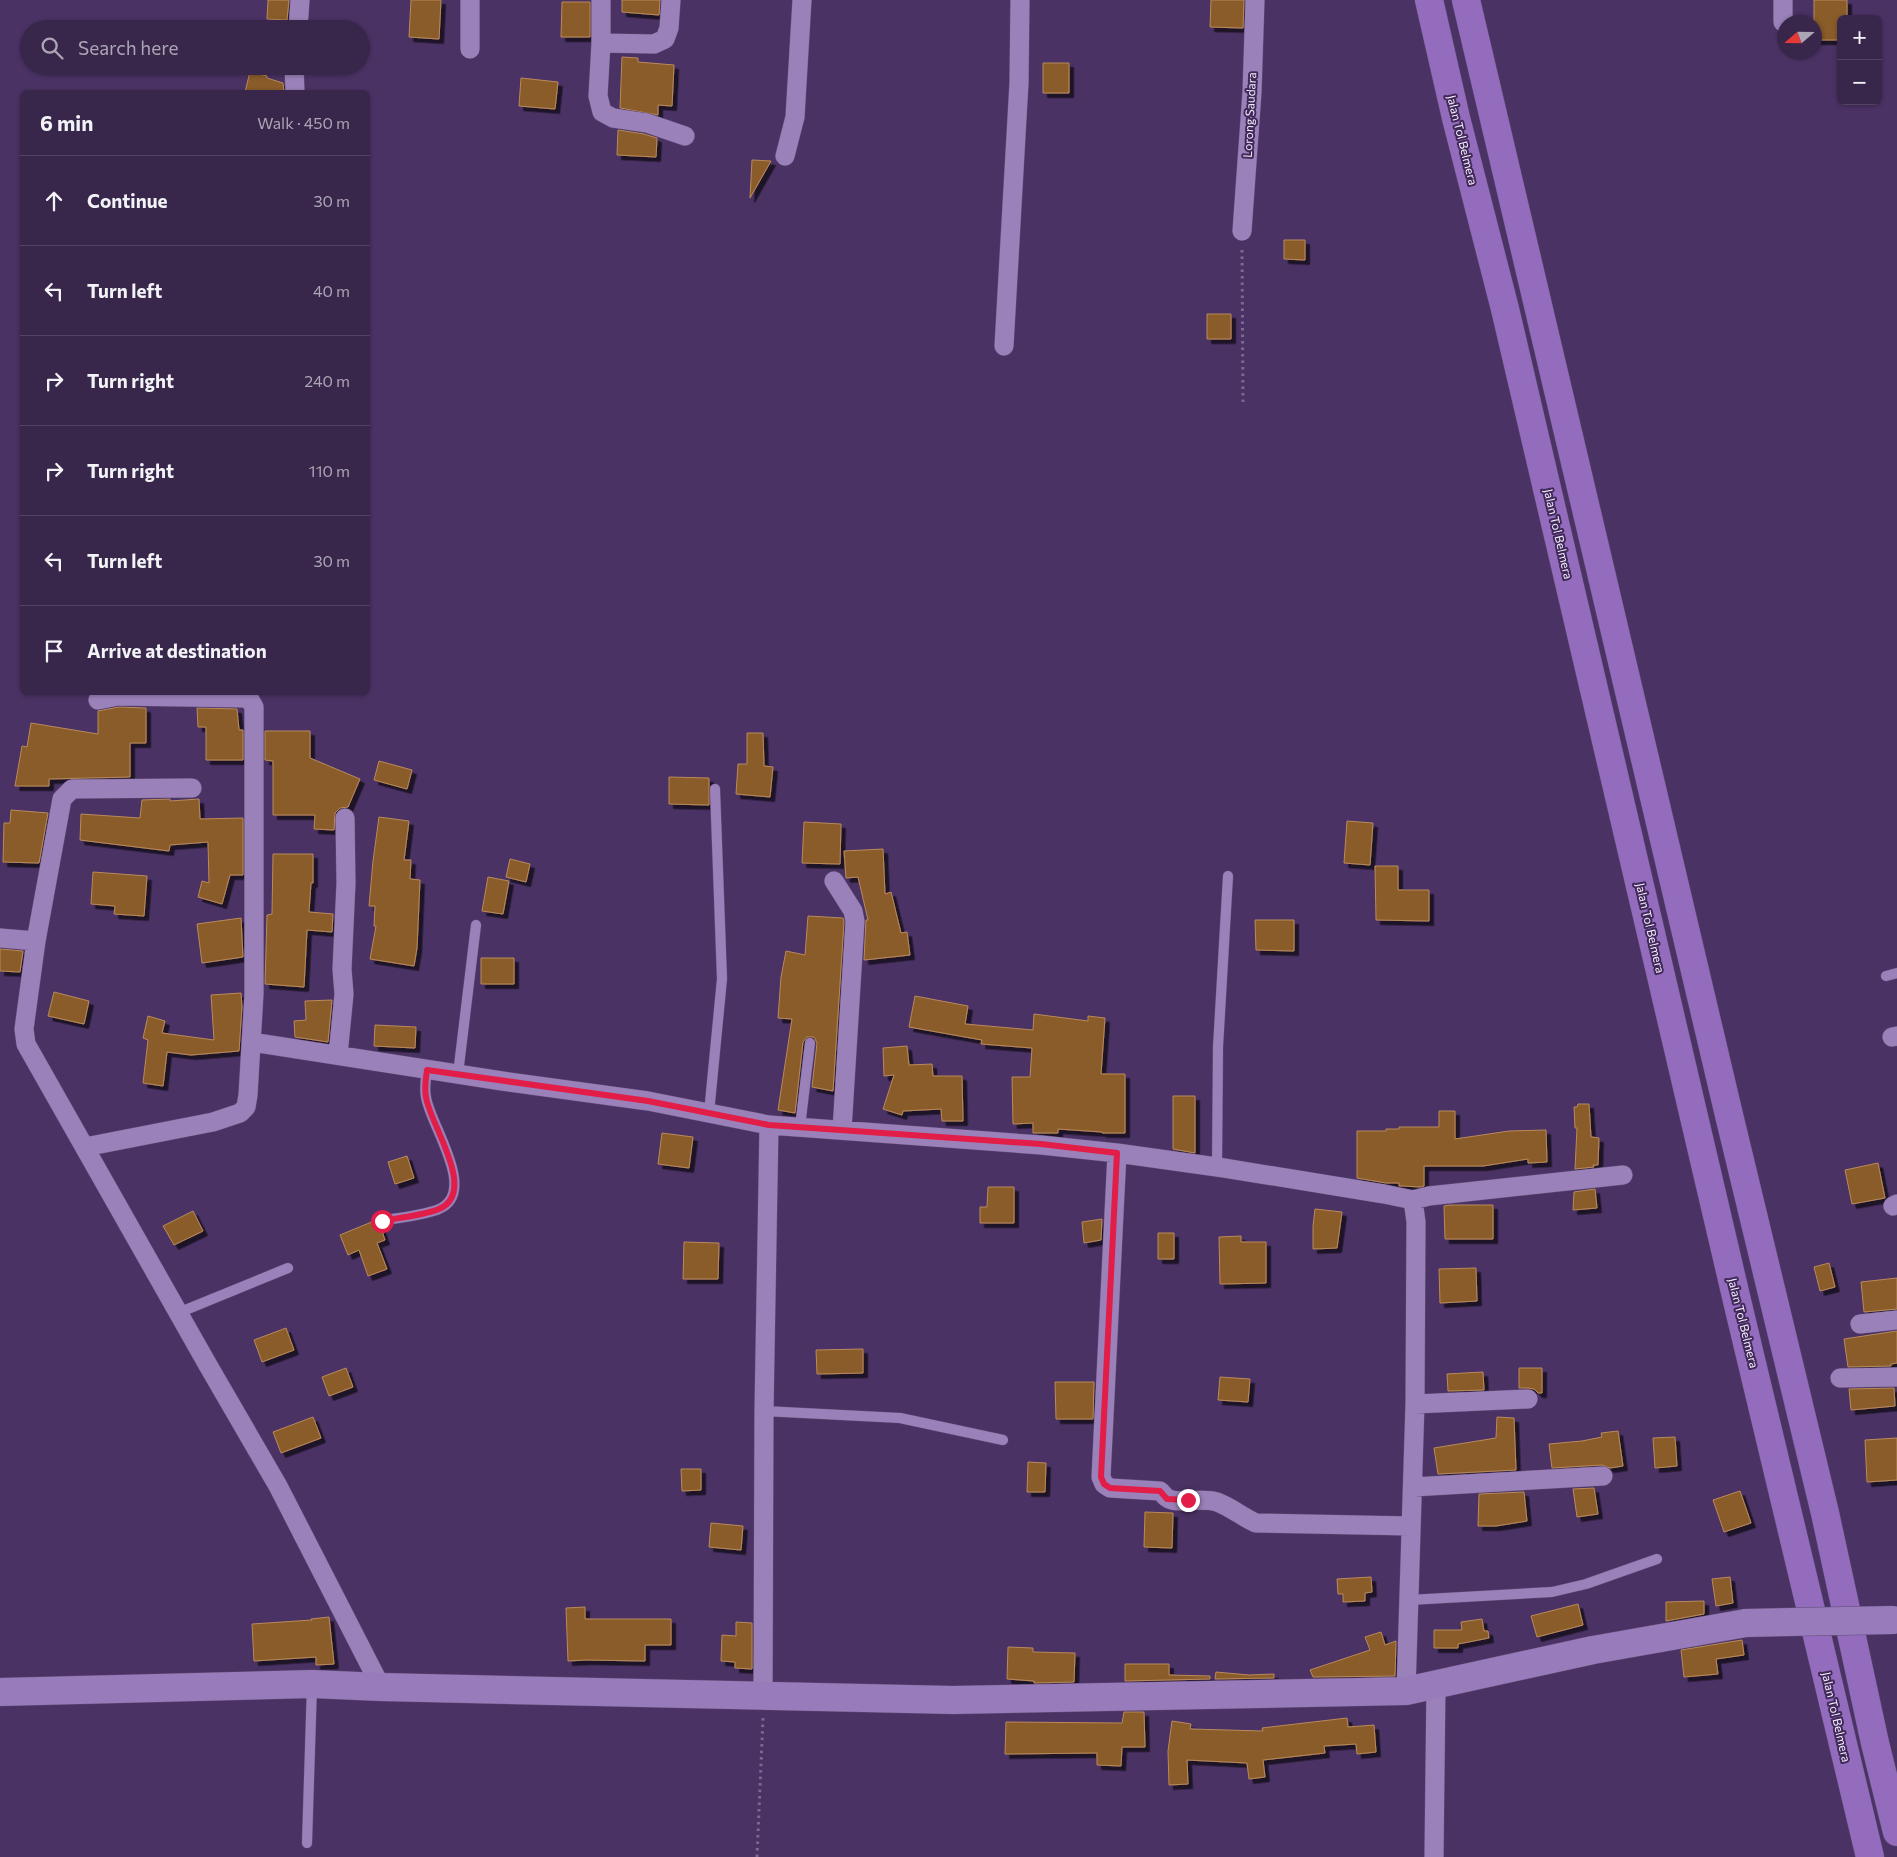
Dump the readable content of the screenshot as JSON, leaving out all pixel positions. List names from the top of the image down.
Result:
{
  "streets": {
    "highway": ["Jalan Tol Belmera"],
    "street": ["Lorong Saudara"]
  },
  "north": "left",
  "page": {
    "map_buttons": ["+", "−"],
    "search": "Search here",
    "heading": ["6 min", "Walk · 450 m"],
    "list": [
      ["Continue", "30 m"],
      ["Turn left", "40 m"],
      ["Turn right", "240 m"],
      ["Turn right", "110 m"],
      ["Turn left", "30 m"],
      "Arrive at destination"
    ]
  }
}
